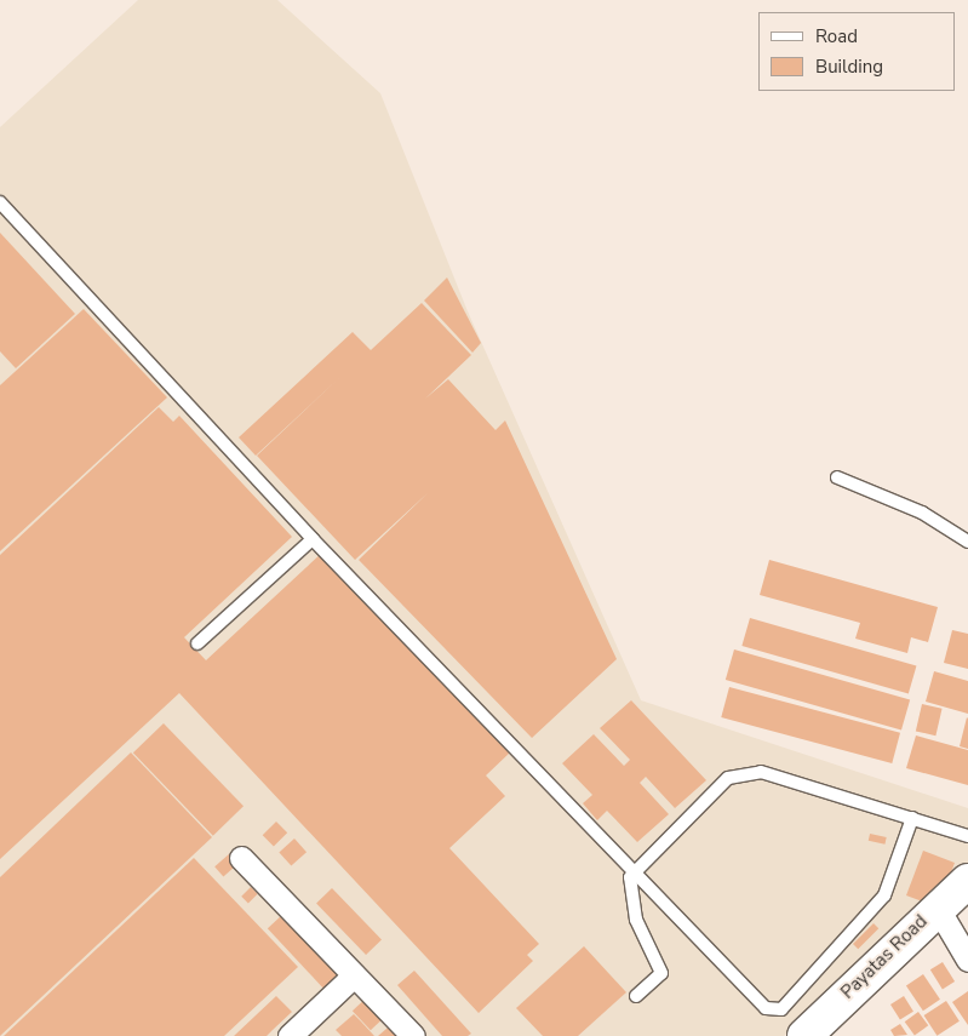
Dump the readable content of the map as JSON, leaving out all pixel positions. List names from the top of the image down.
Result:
{
  "streets": {
    "main road": ["Payatas Road"]
  },
  "legend": ["Road", "Building"]
}
